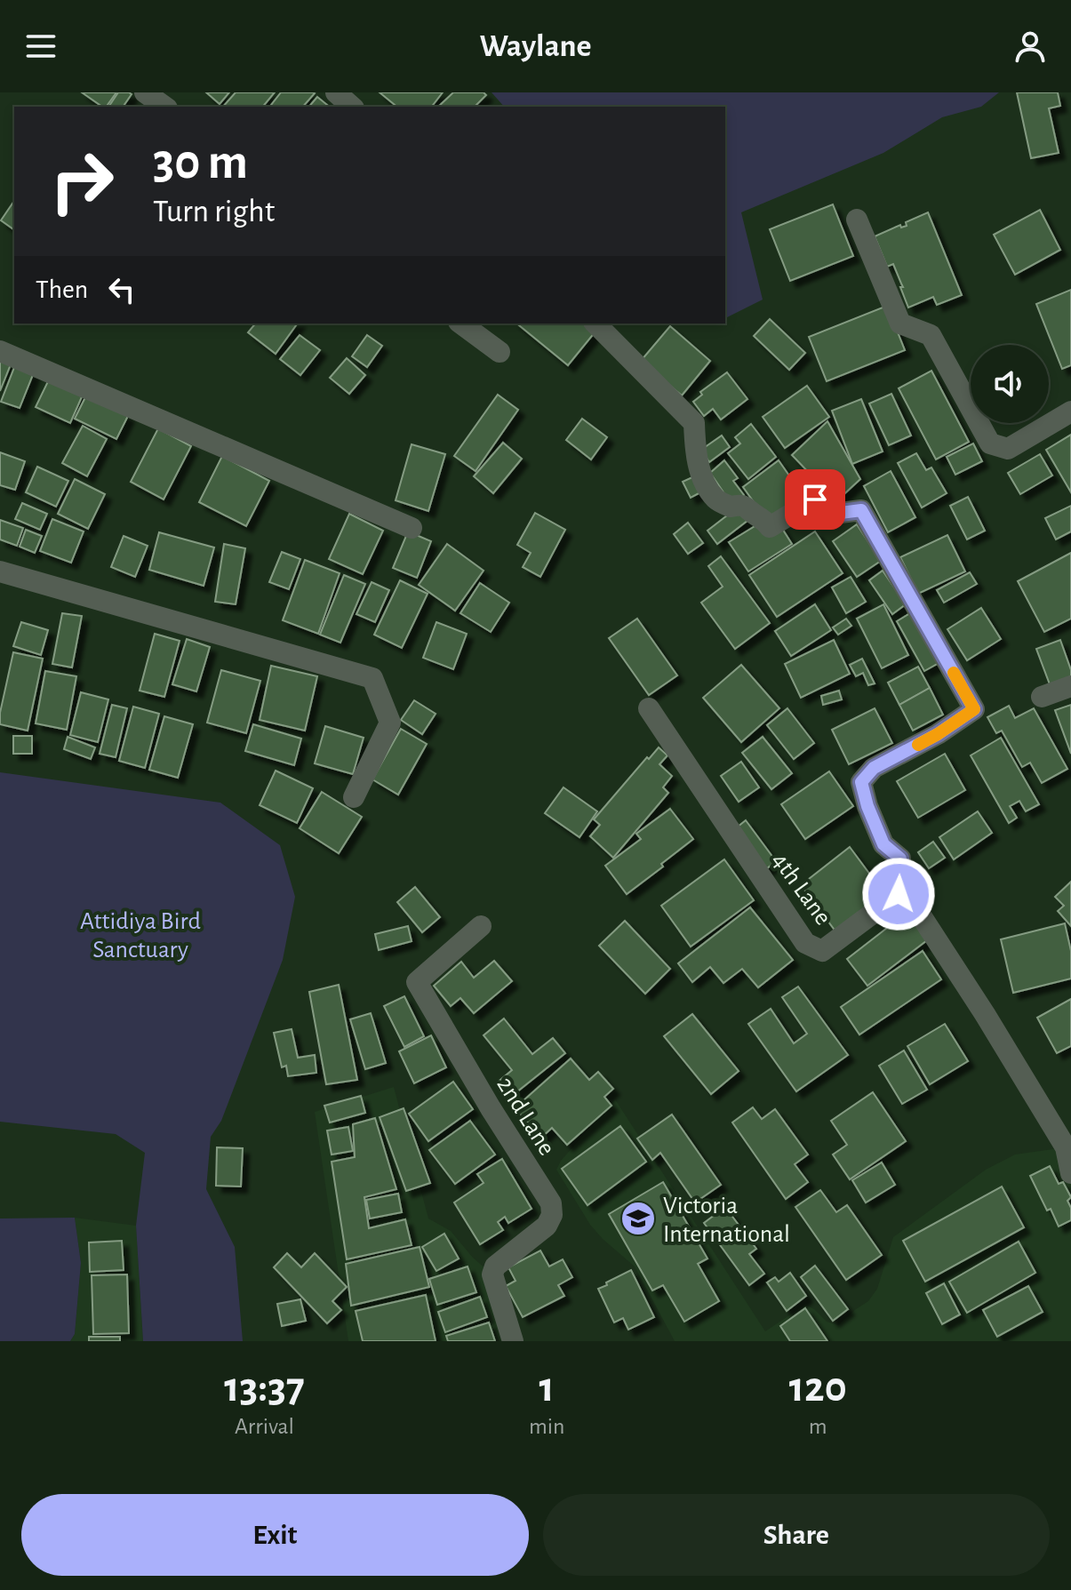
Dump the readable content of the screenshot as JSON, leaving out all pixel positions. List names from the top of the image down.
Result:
{
  "streets": {
    "street": ["4th Lane", "2nd Lane"]
  },
  "parks": ["Attidiya Bird Sanctuary"],
  "places": {
    "school or university": ["Victoria International"]
  },
  "page": {
    "header": "Waylane",
    "turn": ["30 m", "Turn right"],
    "then": "Then",
    "eta": [
      "13:37",
      "Arrival",
      "1",
      "min",
      "120",
      "m"
    ],
    "buttons": ["Exit", "Share"]
  }
}
